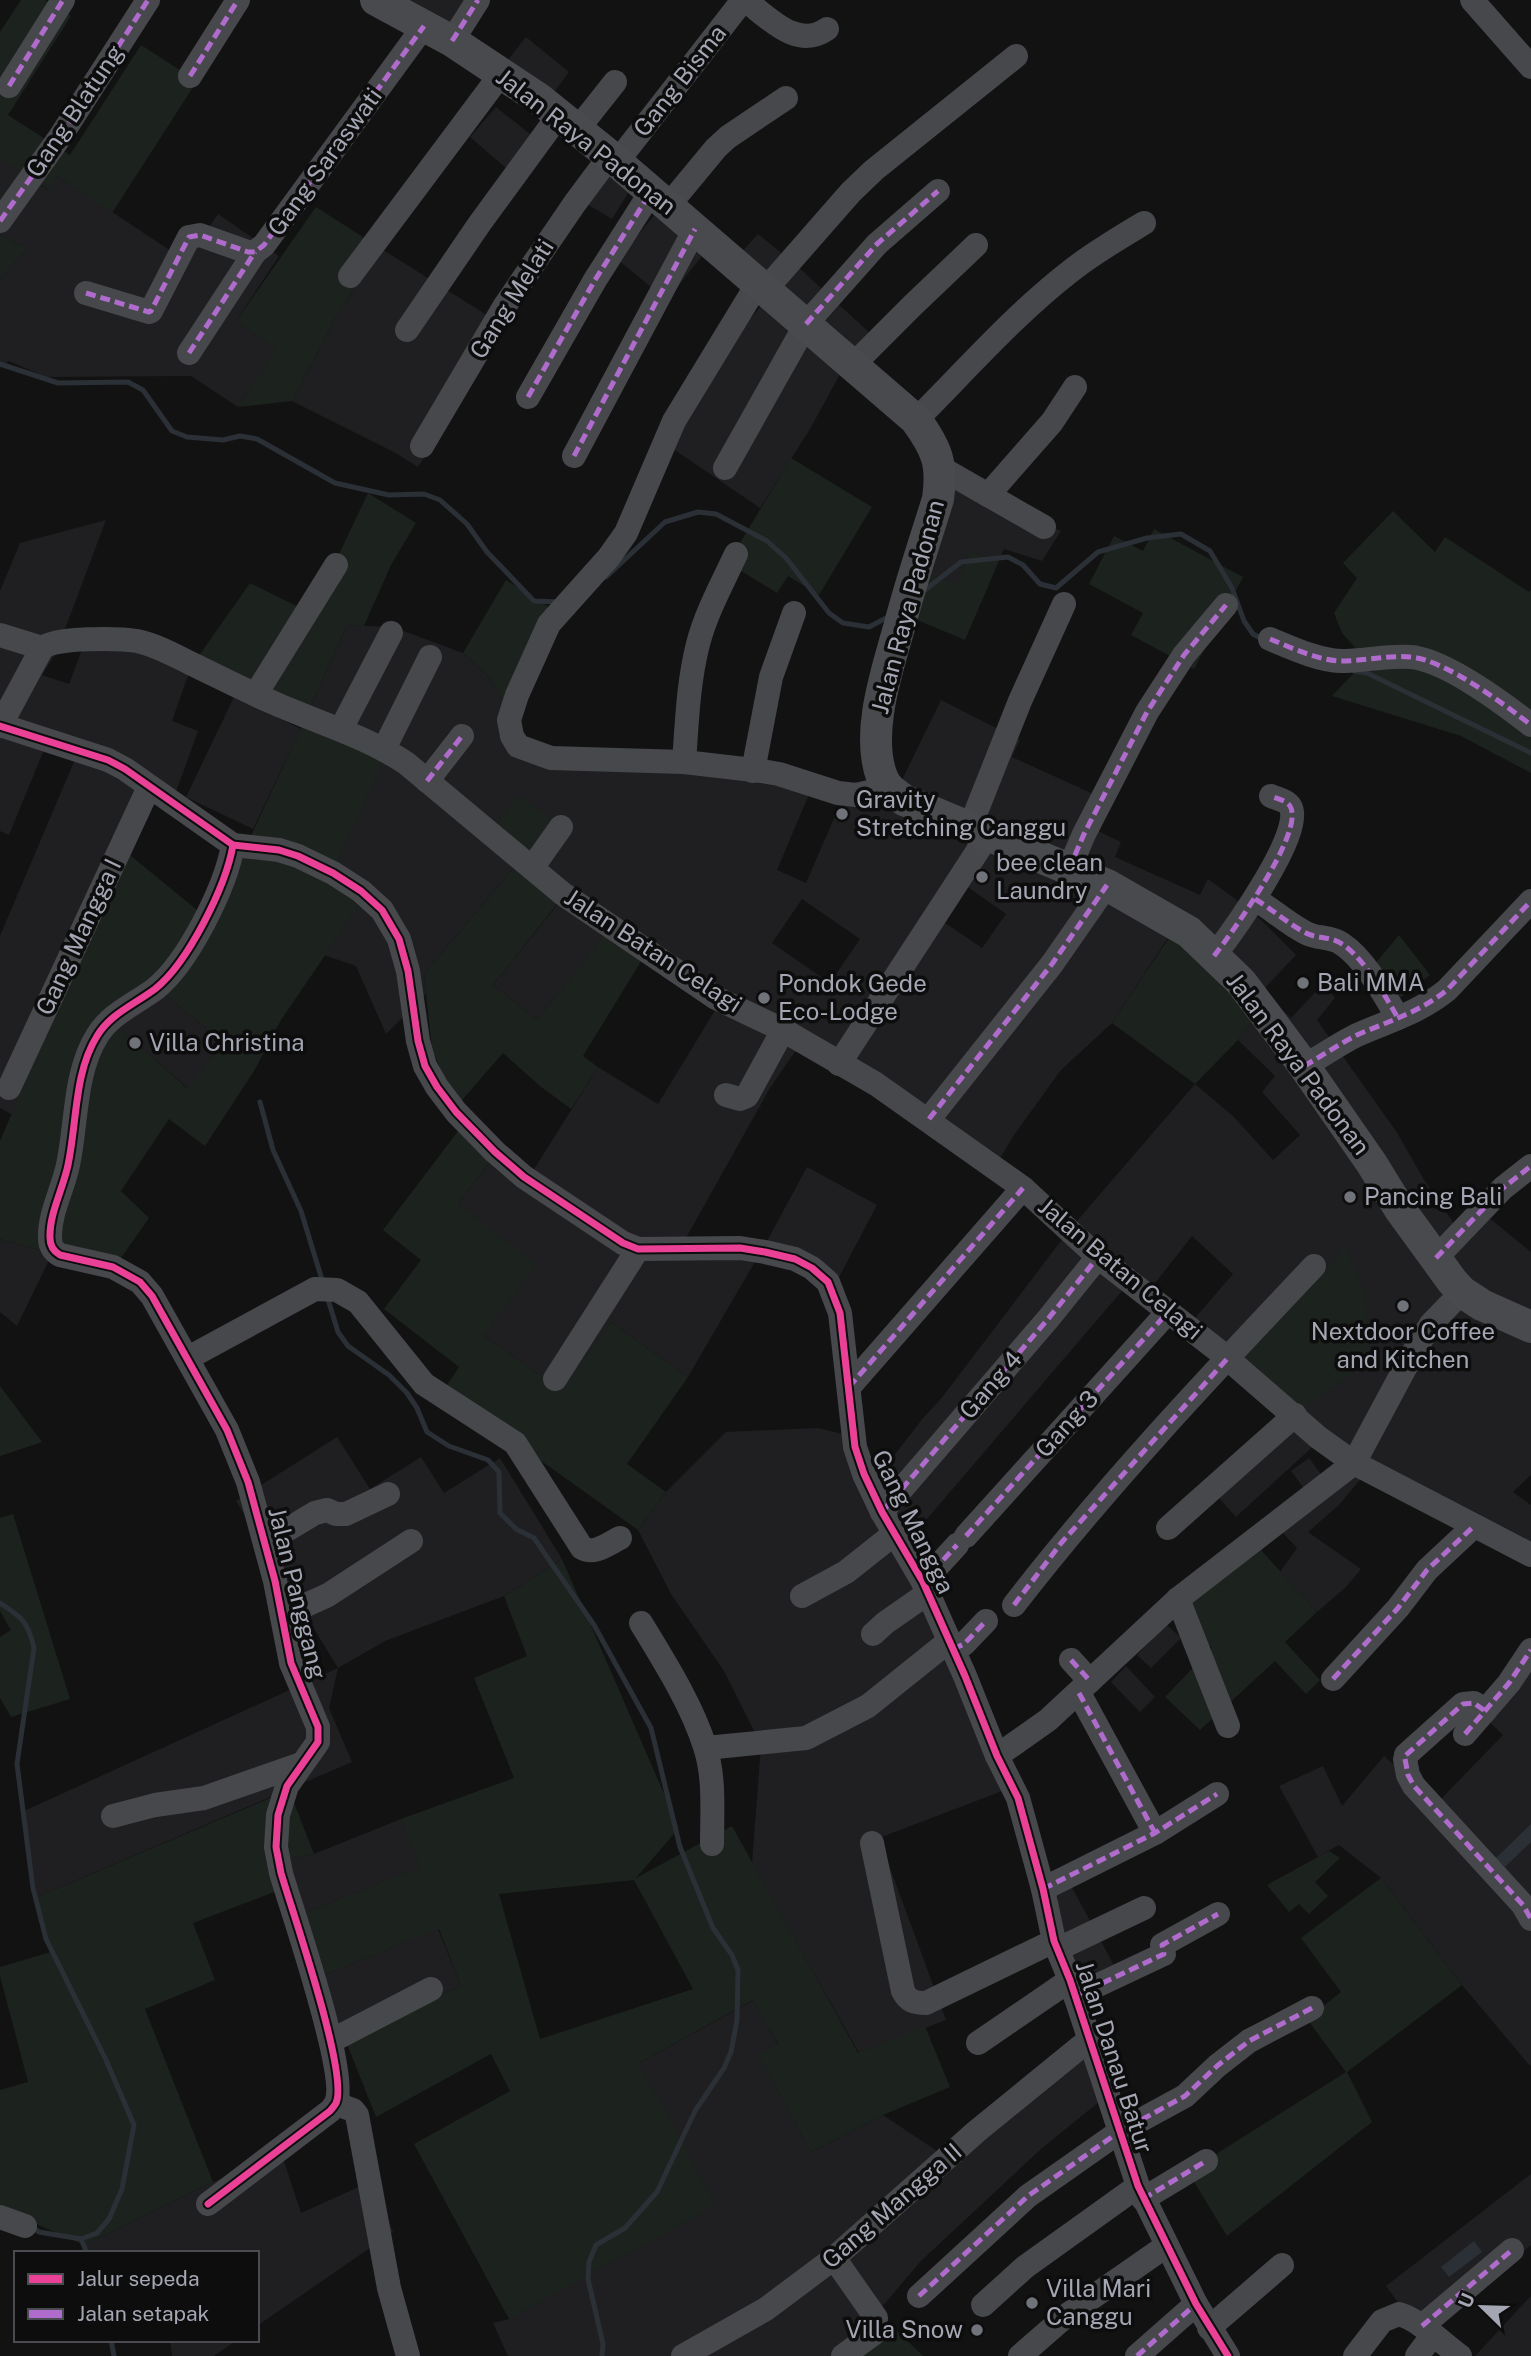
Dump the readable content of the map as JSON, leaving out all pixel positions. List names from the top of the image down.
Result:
{
  "streets": {
    "main road": ["Jalan Raya Padonan"],
    "street": [
      "Gang Bisma",
      "Gang Blatung",
      "Gang Saraswati",
      "Gang Melati",
      "Gang Mangga I",
      "Jalan Batan Celagi",
      "Gang 4",
      "Gang 3",
      "Gang Mangga",
      "Jalan Panggang",
      "Jalan Danau Batur",
      "Gang Mangga II"
    ]
  },
  "crossings": [
    ["Gang Bisma", "Jalan Raya Padonan"],
    ["Gang Bisma", "Gang Melati"],
    ["Jalan Raya Padonan", "Gang Saraswati"],
    ["Jalan Raya Padonan", "Gang Melati"],
    ["Gang Mangga I", "Gang Mangga"],
    ["Jalan Batan Celagi", "Gang 4"],
    ["Jalan Batan Celagi", "Gang 3"],
    ["Gang 4", "Gang Mangga"],
    ["Gang 3", "Gang Mangga"],
    ["Gang Mangga", "Jalan Panggang"],
    ["Gang Mangga", "Jalan Danau Batur"],
    ["Jalan Danau Batur", "Gang Mangga II"]
  ],
  "places": [
    "Gravity Stretching Canggu",
    "bee clean Laundry",
    "Bali MMA",
    "Pondok Gede Eco-Lodge",
    "Villa Christina",
    "Pancing Bali",
    "Nextdoor Coffee and Kitchen",
    "Villa Mari Canggu",
    "Villa Snow"
  ],
  "legend": ["Jalur sepeda", "Jalan setapak"],
  "north": "top left"
}
